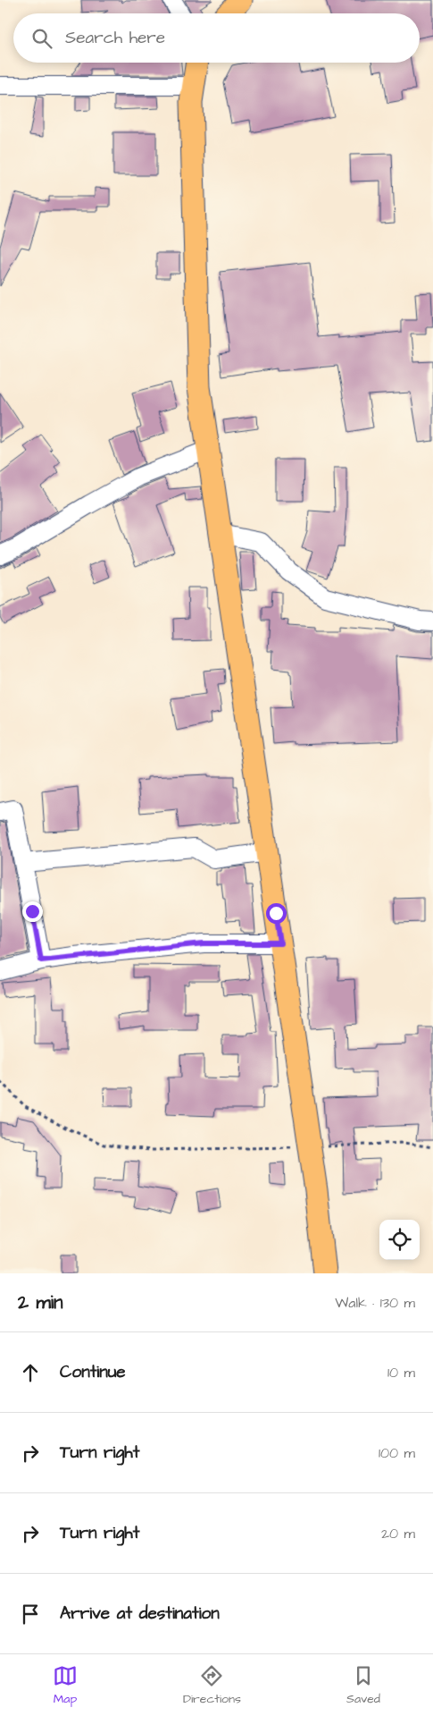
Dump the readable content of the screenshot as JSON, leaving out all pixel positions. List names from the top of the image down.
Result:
{
  "page": {
    "search": "Search here",
    "heading": ["2 min", "Walk · 130 m"],
    "list": [
      ["Continue", "10 m"],
      ["Turn right", "100 m"],
      ["Turn right", "20 m"],
      "Arrive at destination"
    ],
    "nav": ["Map", "Directions", "Saved"]
  }
}
